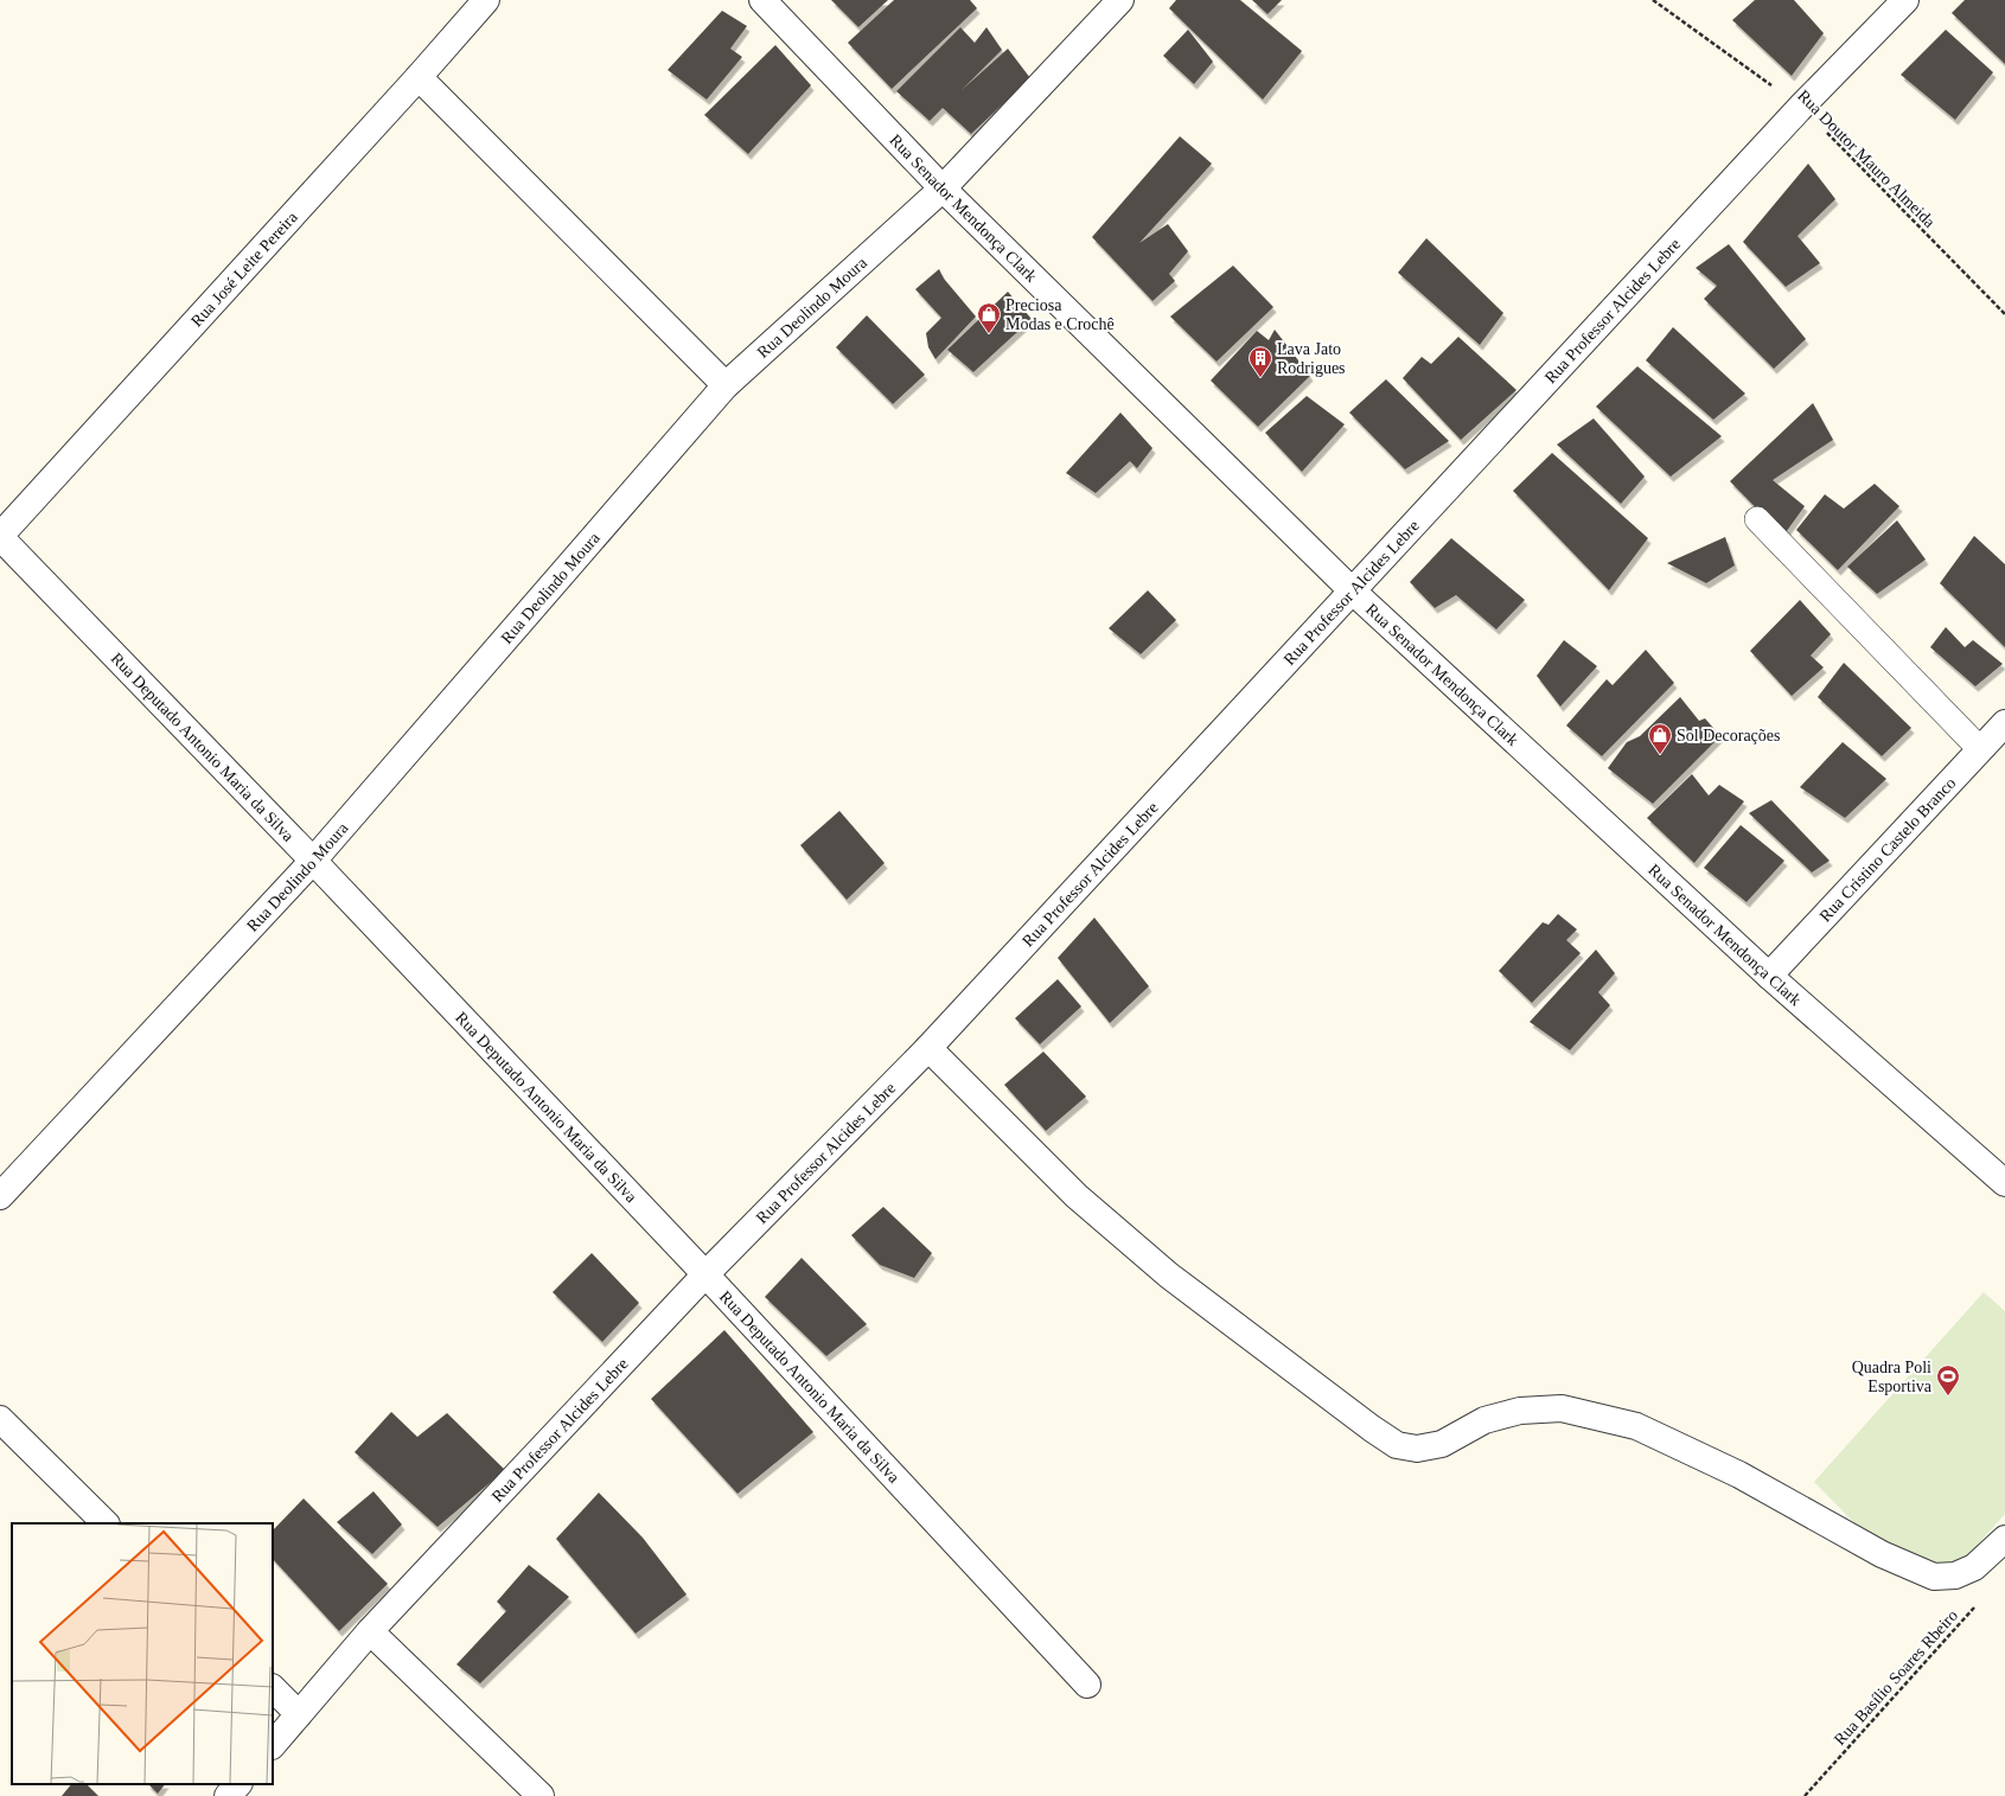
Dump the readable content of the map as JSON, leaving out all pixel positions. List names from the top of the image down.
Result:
{
  "streets": {
    "street": [
      "Rua Senador Mendonça Clark",
      "Rua José Leite Pereira",
      "Rua Deolindo Moura",
      "Rua Professor Alcides Lebre",
      "Rua Deputado Antonio Maria da Silva",
      "Rua Cristino Castelo Branco"
    ],
    "path": ["Rua Doutor Mauro Almeida", "Rua Basílio Soares Rbeiro"]
  },
  "crossings": [
    ["Rua Doutor Mauro Almeida", "Rua Professor Alcides Lebre"],
    ["Rua Senador Mendonça Clark", "Rua Deolindo Moura"],
    ["Rua Senador Mendonça Clark", "Rua Professor Alcides Lebre"],
    ["Rua Senador Mendonça Clark", "Rua Cristino Castelo Branco"],
    ["Rua José Leite Pereira", "Rua Deputado Antonio Maria da Silva"],
    ["Rua Deolindo Moura", "Rua Deputado Antonio Maria da Silva"],
    ["Rua Professor Alcides Lebre", "Rua Deputado Antonio Maria da Silva"]
  ],
  "places": {
    "shop": ["Preciosa Modas e Crochê", "Sol Decorações"],
    "building": ["Lava Jato Rodrigues"],
    "sports": ["Quadra Poli Esportiva"]
  }
}
